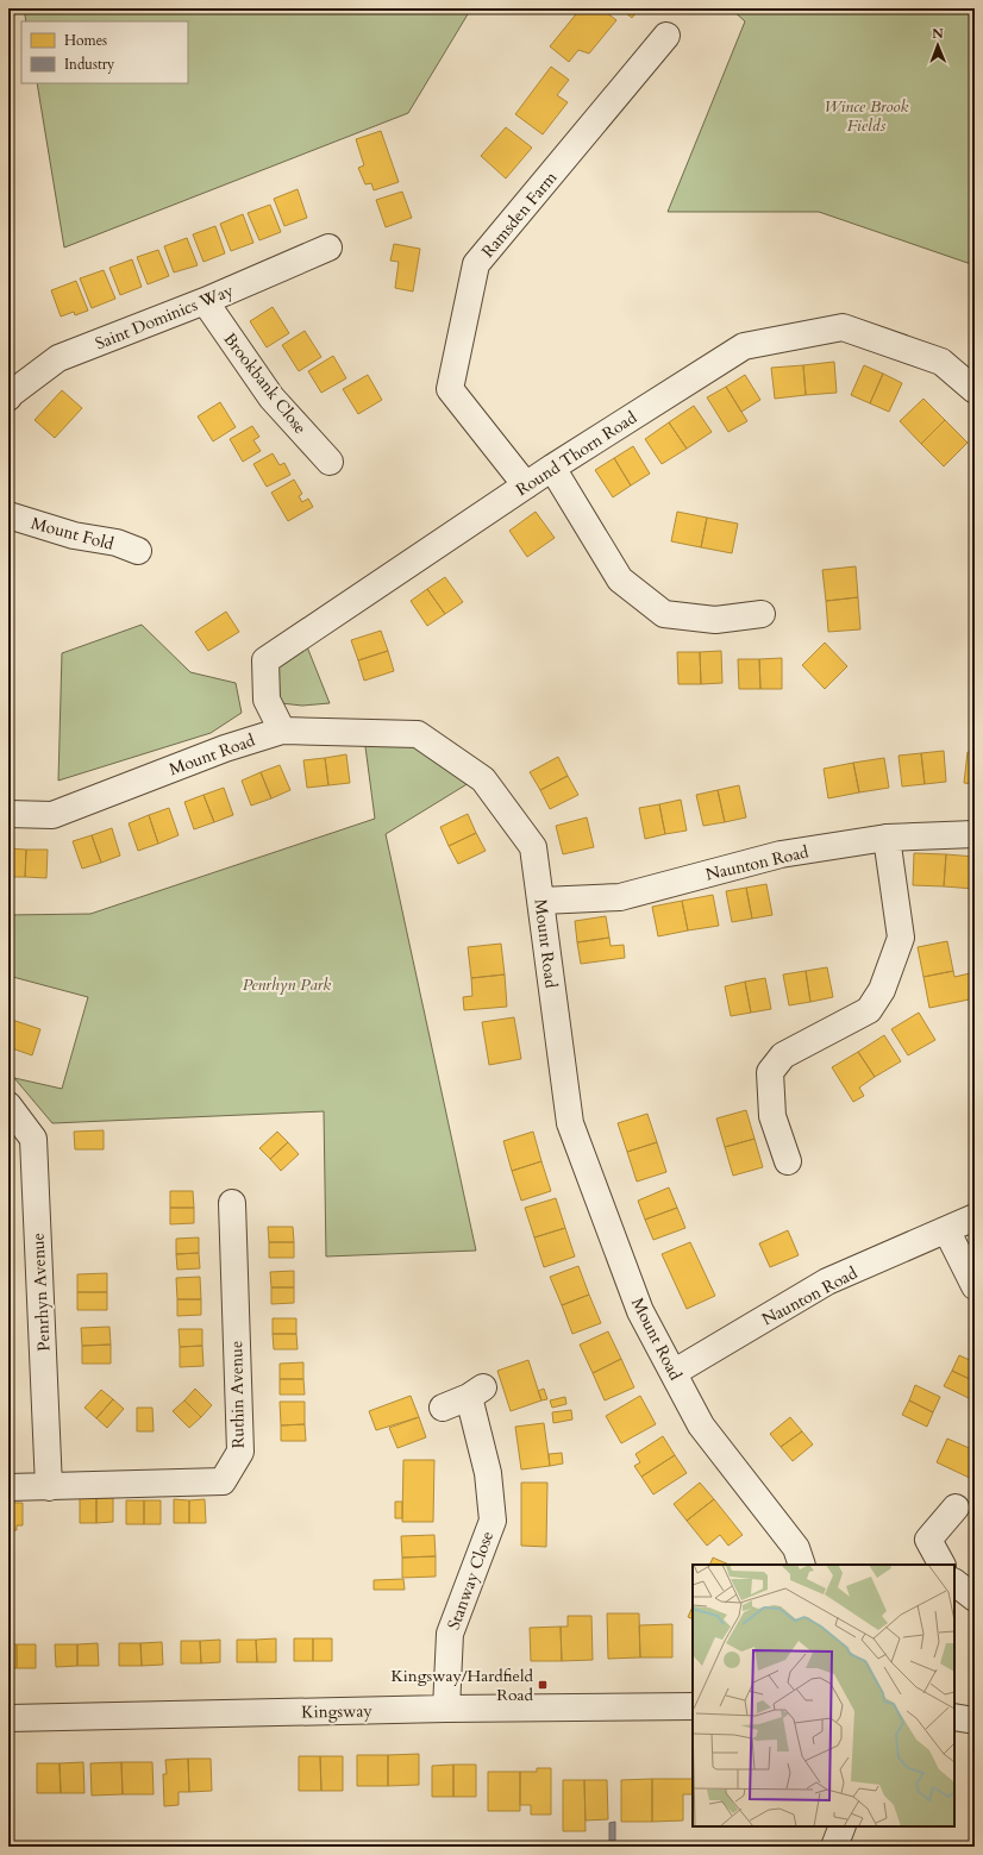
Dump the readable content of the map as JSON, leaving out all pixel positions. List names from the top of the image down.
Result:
{
  "streets": {
    "street": [
      "Ramsden Farm",
      "Saint Dominics Way",
      "Brookbank Close",
      "Round Thorn Road",
      "Mount Fold",
      "Mount Road",
      "Naunton Road",
      "Penrhyn Avenue",
      "Ruthin Avenue",
      "Stanway Close",
      "Kingsway"
    ]
  },
  "crossings": [
    ["Ramsden Farm", "Round Thorn Road"],
    ["Saint Dominics Way", "Brookbank Close"],
    ["Round Thorn Road", "Mount Road"],
    ["Mount Road", "Naunton Road"],
    ["Penrhyn Avenue", "Ruthin Avenue"],
    ["Stanway Close", "Kingsway"]
  ],
  "parks": ["Wince Brook Fields", "Penrhyn Park"],
  "places": {
    "transit": ["Kingsway/Hardfield Road"]
  },
  "legend": ["Homes", "Industry"],
  "north": "top"
}
